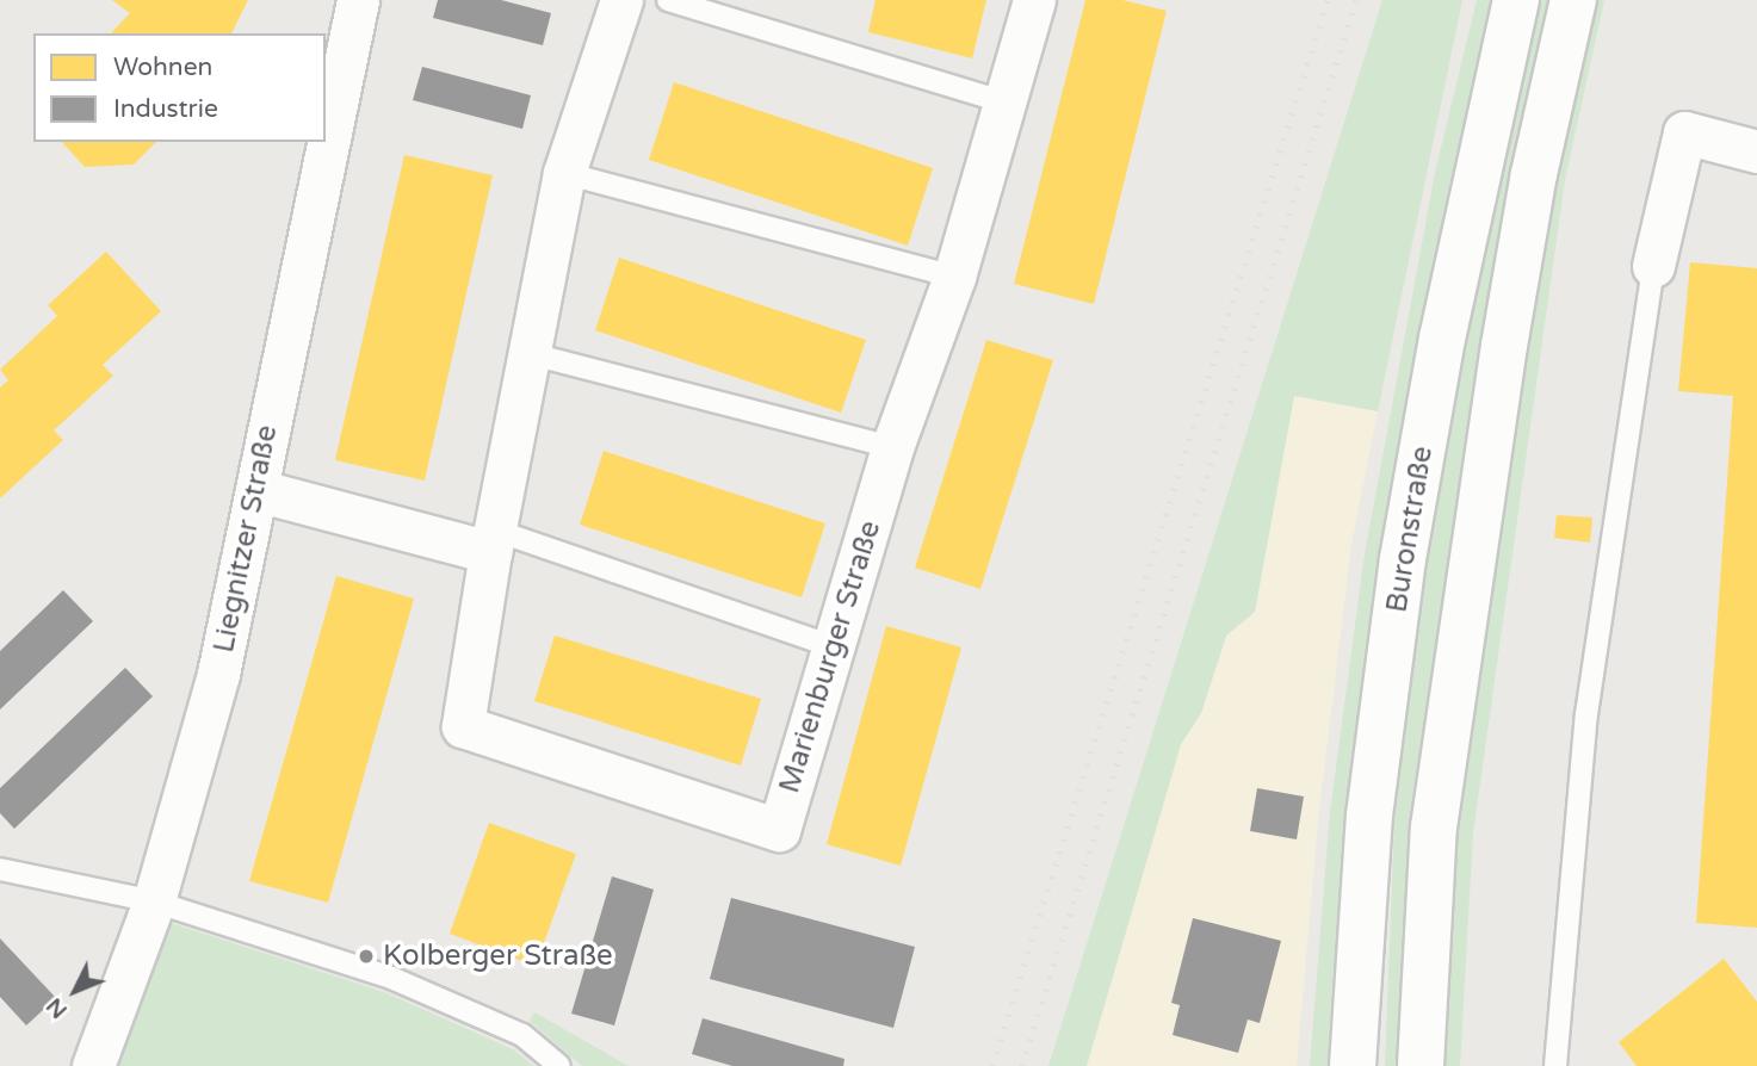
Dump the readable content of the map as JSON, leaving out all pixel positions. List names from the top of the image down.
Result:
{
  "streets": {
    "street": ["Buronstraße", "Liegnitzer Straße", "Marienburger Straße"]
  },
  "places": ["Kolberger Straße"],
  "legend": ["Wohnen", "Industrie"],
  "north": "bottom left"
}
